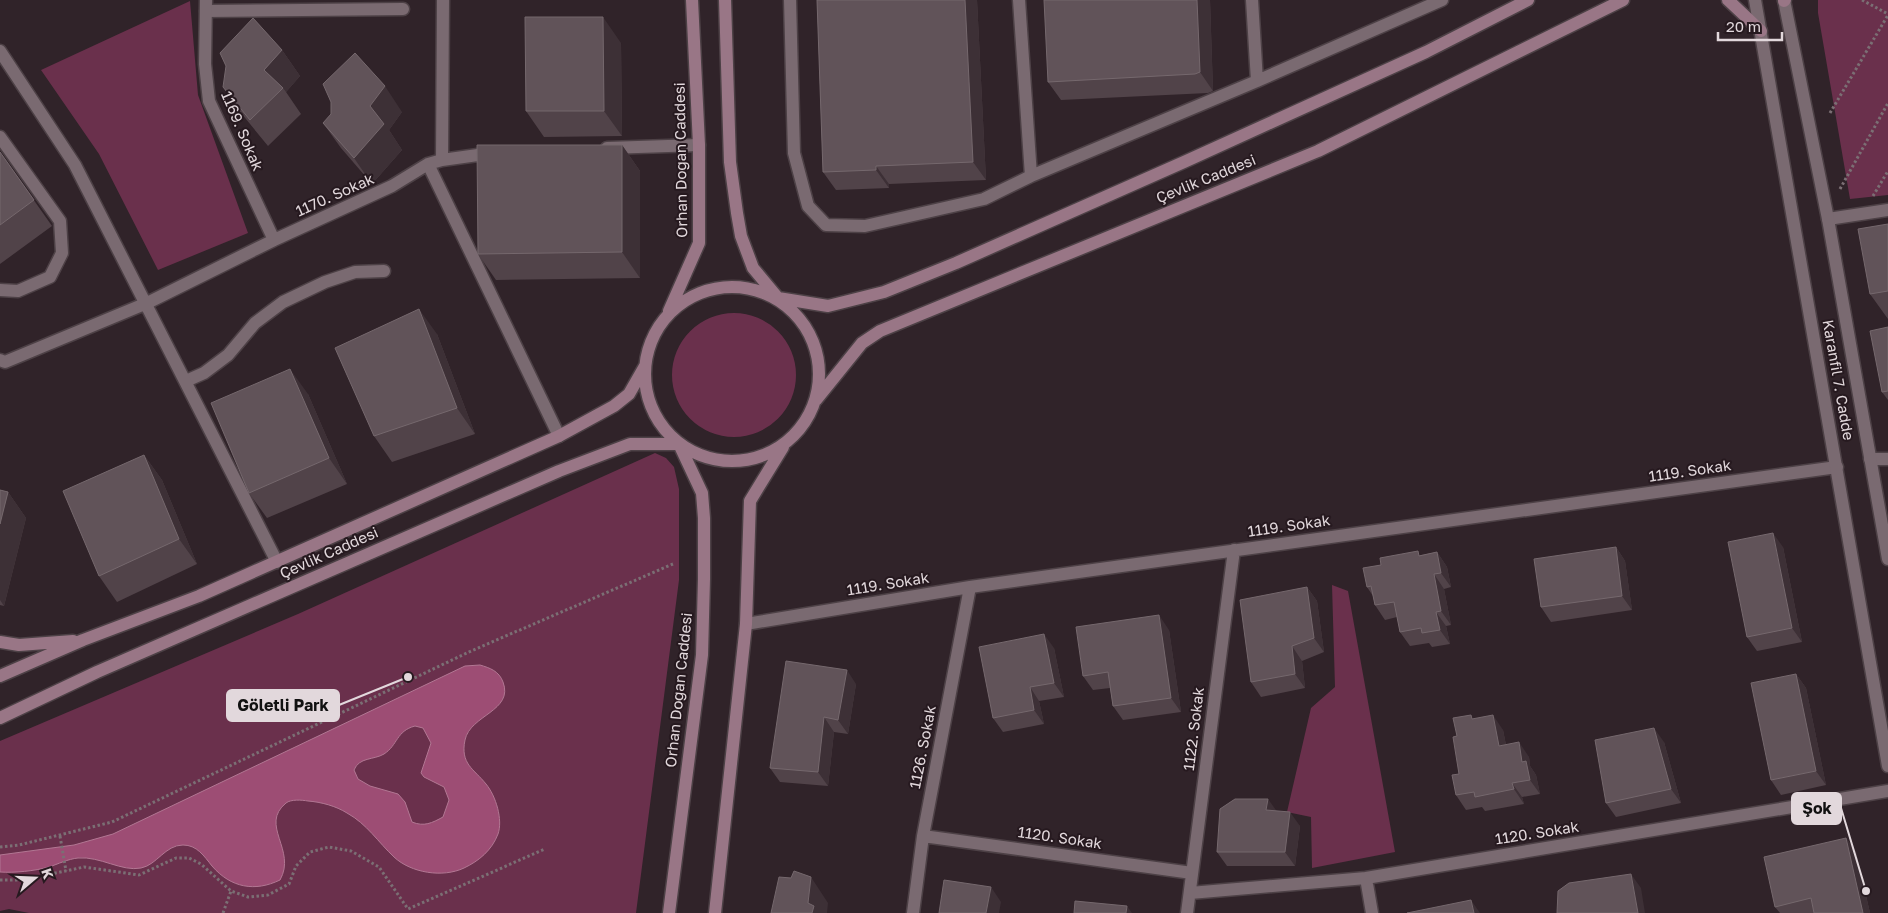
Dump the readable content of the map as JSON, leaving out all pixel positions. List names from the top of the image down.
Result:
{
  "streets": {
    "main road": ["Orhan Doğan Caddesi", "Çevlik Caddesi"],
    "street": [
      "1169. Sokak",
      "1170. Sokak",
      "Karanfil 7. Cadde",
      "1119. Sokak",
      "1122. Sokak",
      "1126. Sokak",
      "1120. Sokak"
    ]
  },
  "crossings": [
    ["1169. Sokak", "1170. Sokak"],
    ["Orhan Doğan Caddesi", "Çevlik Caddesi"],
    ["Karanfil 7. Cadde", "1119. Sokak"],
    ["1119. Sokak", "1122. Sokak"],
    ["1119. Sokak", "1126. Sokak"],
    ["1122. Sokak", "1120. Sokak"],
    ["1126. Sokak", "1120. Sokak"]
  ],
  "places": ["Göletli Park", "Şok"],
  "scale_bar": "20 m",
  "north": "right"
}
